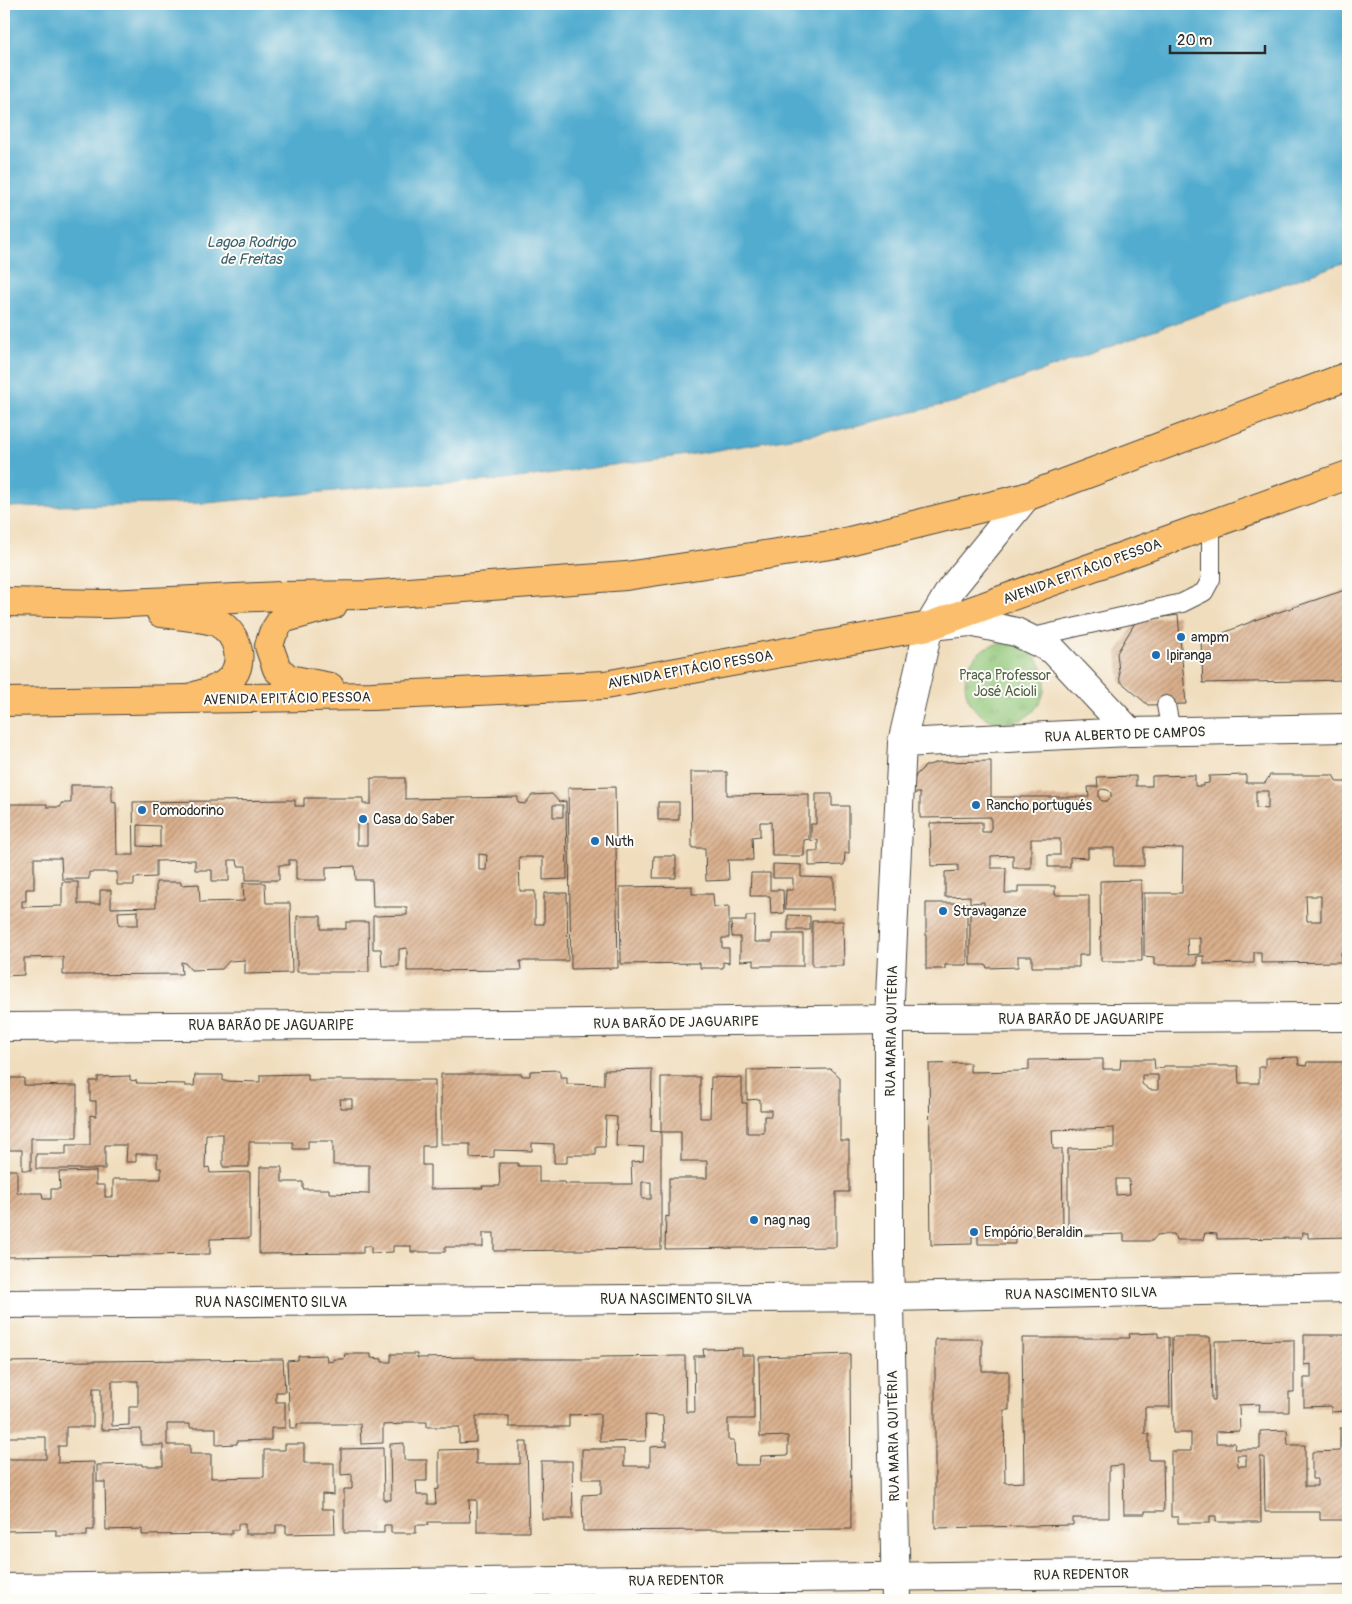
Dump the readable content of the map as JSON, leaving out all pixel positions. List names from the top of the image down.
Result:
{
  "streets": {
    "highway": ["AVENIDA EPITÁCIO PESSOA"],
    "street": [
      "RUA ALBERTO DE CAMPOS",
      "RUA BARÃO DE JAGUARIPE",
      "RUA MARIA QUITÉRIA",
      "RUA NASCIMENTO SILVA",
      "RUA REDENTOR"
    ]
  },
  "crossings": [
    ["AVENIDA EPITÁCIO PESSOA", "RUA MARIA QUITÉRIA"],
    ["RUA ALBERTO DE CAMPOS", "RUA MARIA QUITÉRIA"],
    ["RUA BARÃO DE JAGUARIPE", "RUA MARIA QUITÉRIA"],
    ["RUA MARIA QUITÉRIA", "RUA NASCIMENTO SILVA"],
    ["RUA MARIA QUITÉRIA", "RUA REDENTOR"]
  ],
  "water": ["Lagoa Rodrigo de Freitas"],
  "parks": ["Praça Professor José Acioli"],
  "places": [
    "ampm",
    "Ipiranga",
    "Rancho portugués",
    "Pomodorino",
    "Casa do Saber",
    "Nuth",
    "Stravaganze",
    "nag nag",
    "Empório Beraldin"
  ],
  "scale_bar": "20 m"
}
